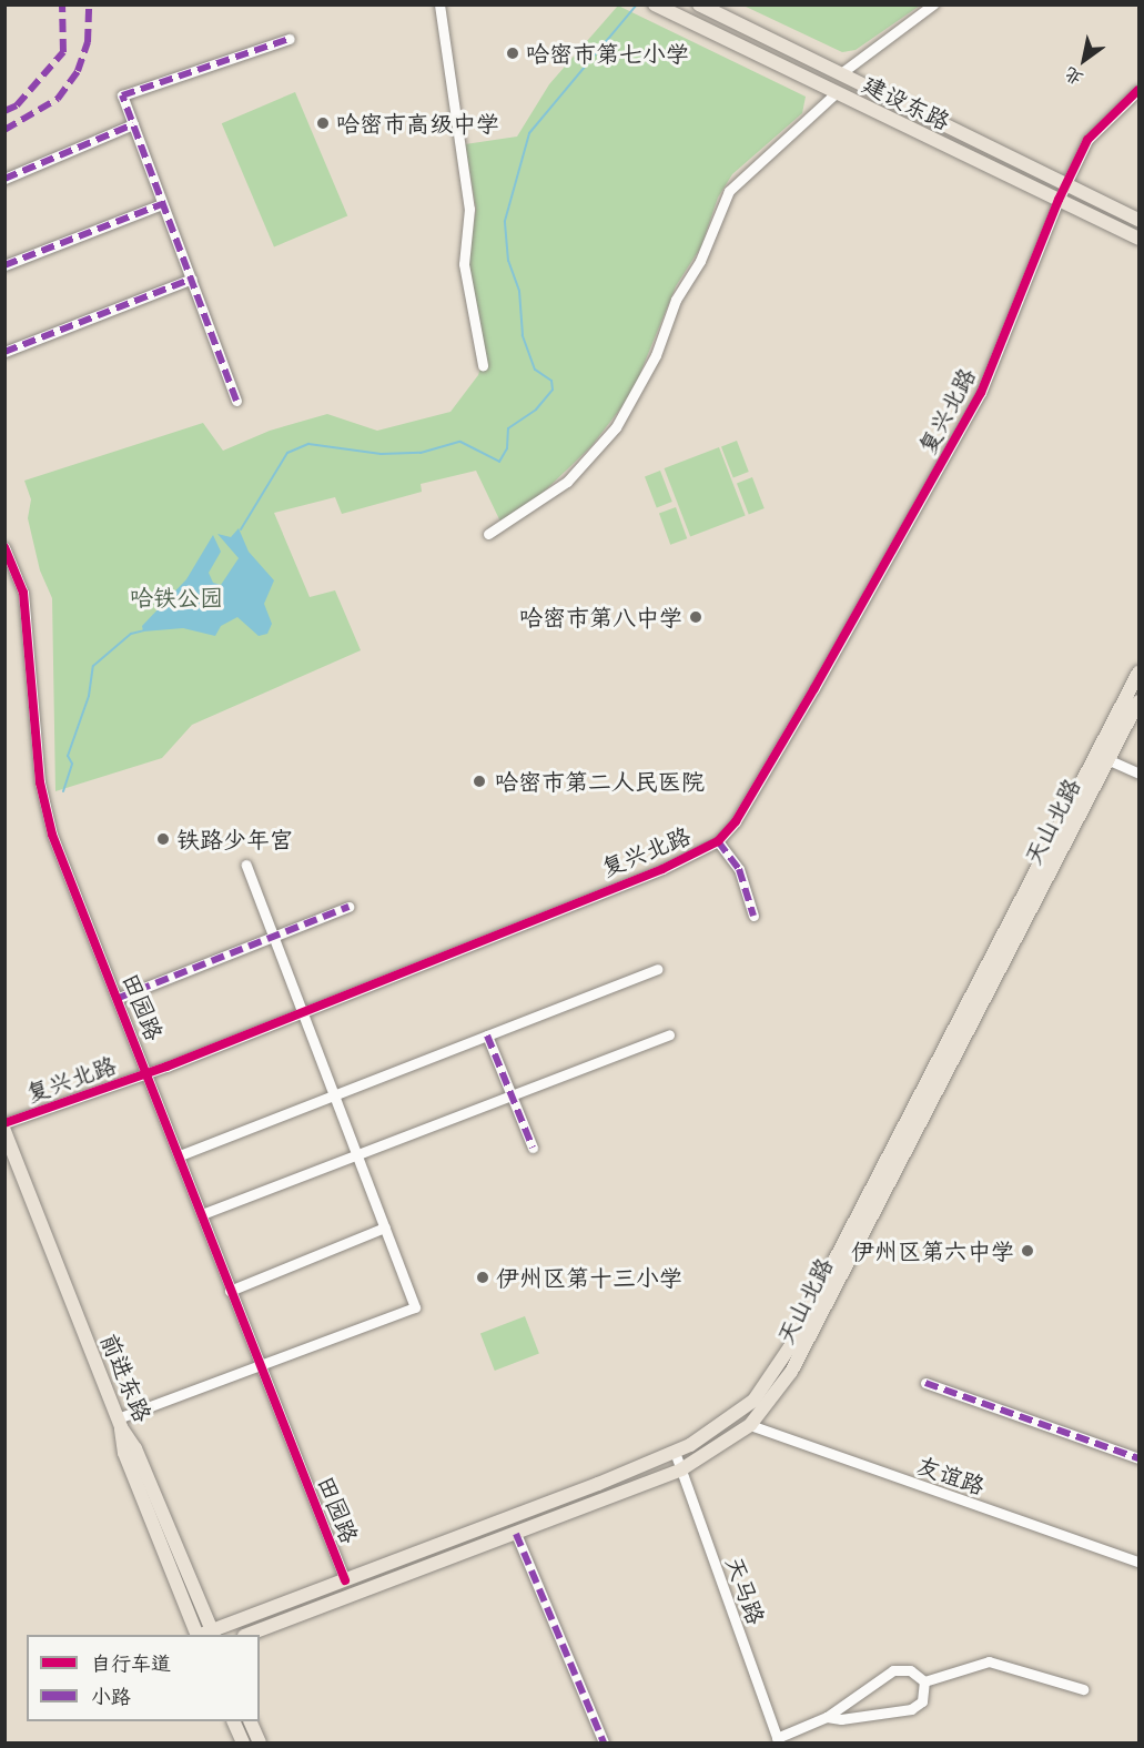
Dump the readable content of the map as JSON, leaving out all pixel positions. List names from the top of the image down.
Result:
{
  "streets": {
    "main road": ["建设东路", "天山北路", "前进东路"],
    "street": [
      "复兴北路",
      "田园路",
      "友谊路",
      "天马路"
    ]
  },
  "crossings": [
    ["建设东路", "复兴北路"],
    ["复兴北路", "田园路"],
    ["天山北路", "友谊路"],
    ["天山北路", "天马路"]
  ],
  "parks": ["哈铁公园"],
  "places": [
    "哈密市第七小学",
    "哈密市高级中学",
    "哈密市第八中学",
    "哈密市第二人民医院",
    "铁路少年宫",
    "伊州区第六中学",
    "伊州区第十三小学"
  ],
  "legend": ["自行车道", "小路"],
  "north": "bottom left"
}
